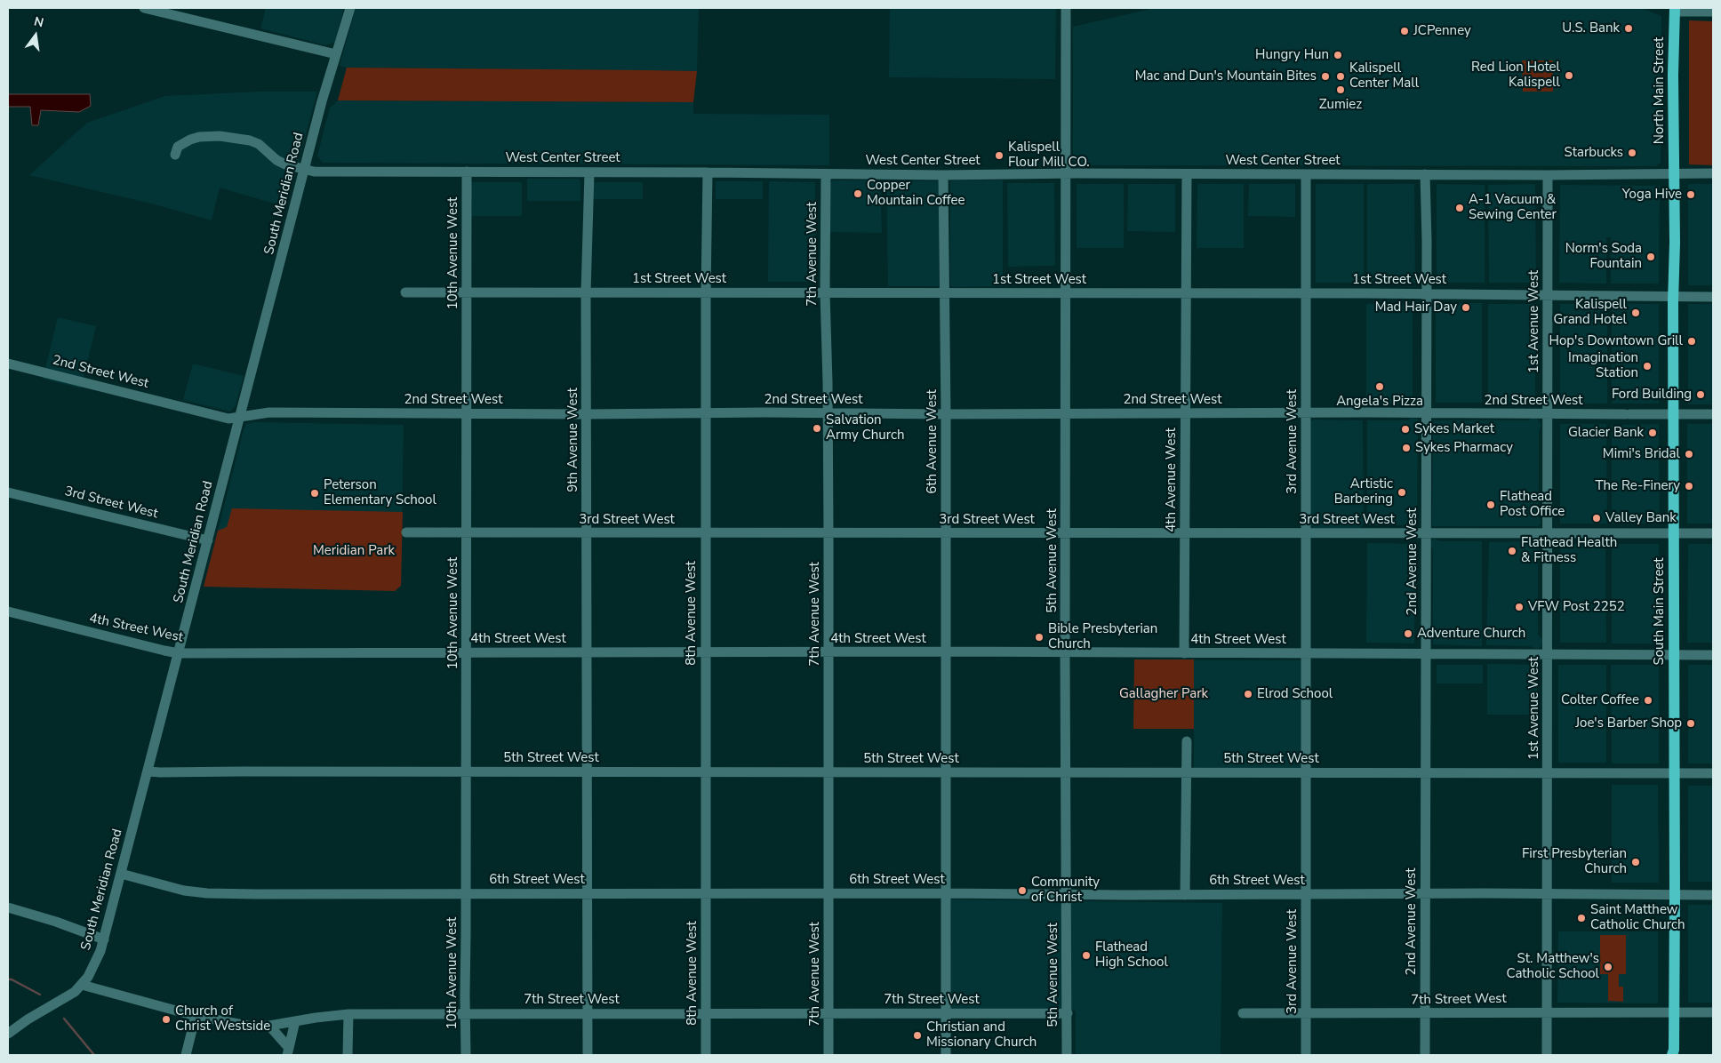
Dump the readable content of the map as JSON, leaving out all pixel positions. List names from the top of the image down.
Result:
{
  "streets": {
    "main road": ["North Main Street", "South Main Street"],
    "street": [
      "West Center Street",
      "South Meridian Road",
      "10th Avenue West",
      "7th Avenue West",
      "1st Street West",
      "1st Avenue West",
      "2nd Street West",
      "9th Avenue West",
      "6th Avenue West",
      "3rd Avenue West",
      "4th Avenue West",
      "3rd Street West",
      "5th Avenue West",
      "2nd Avenue West",
      "8th Avenue West",
      "4th Street West",
      "5th Street West",
      "6th Street West",
      "7th Street West"
    ]
  },
  "crossings": [
    ["North Main Street", "West Center Street"],
    ["North Main Street", "South Main Street"],
    ["West Center Street", "South Meridian Road"],
    ["West Center Street", "10th Avenue West"],
    ["West Center Street", "7th Avenue West"],
    ["West Center Street", "1st Avenue West"],
    ["West Center Street", "9th Avenue West"],
    ["West Center Street", "6th Avenue West"],
    ["West Center Street", "3rd Avenue West"],
    ["West Center Street", "4th Avenue West"],
    ["West Center Street", "5th Avenue West"],
    ["West Center Street", "2nd Avenue West"],
    ["West Center Street", "South Main Street"],
    ["West Center Street", "8th Avenue West"],
    ["South Meridian Road", "2nd Street West"],
    ["South Meridian Road", "3rd Street West"],
    ["South Meridian Road", "4th Street West"],
    ["South Meridian Road", "5th Street West"],
    ["South Meridian Road", "6th Street West"],
    ["South Meridian Road", "7th Street West"],
    ["10th Avenue West", "1st Street West"],
    ["10th Avenue West", "2nd Street West"],
    ["10th Avenue West", "3rd Street West"],
    ["10th Avenue West", "4th Street West"],
    ["10th Avenue West", "5th Street West"],
    ["10th Avenue West", "6th Street West"],
    ["10th Avenue West", "7th Street West"],
    ["7th Avenue West", "1st Street West"],
    ["7th Avenue West", "2nd Street West"],
    ["7th Avenue West", "3rd Street West"],
    ["7th Avenue West", "4th Street West"],
    ["7th Avenue West", "5th Street West"],
    ["7th Avenue West", "6th Street West"],
    ["7th Avenue West", "7th Street West"],
    ["1st Street West", "1st Avenue West"],
    ["1st Street West", "9th Avenue West"],
    ["1st Street West", "6th Avenue West"],
    ["1st Street West", "3rd Avenue West"],
    ["1st Street West", "4th Avenue West"],
    ["1st Street West", "5th Avenue West"],
    ["1st Street West", "2nd Avenue West"],
    ["1st Street West", "South Main Street"],
    ["1st Street West", "8th Avenue West"],
    ["1st Avenue West", "2nd Street West"],
    ["1st Avenue West", "3rd Street West"],
    ["1st Avenue West", "4th Street West"],
    ["1st Avenue West", "5th Street West"],
    ["1st Avenue West", "6th Street West"],
    ["1st Avenue West", "7th Street West"],
    ["2nd Street West", "9th Avenue West"],
    ["2nd Street West", "6th Avenue West"],
    ["2nd Street West", "3rd Avenue West"],
    ["2nd Street West", "4th Avenue West"],
    ["2nd Street West", "5th Avenue West"],
    ["2nd Street West", "2nd Avenue West"],
    ["2nd Street West", "South Main Street"],
    ["2nd Street West", "8th Avenue West"],
    ["9th Avenue West", "3rd Street West"],
    ["9th Avenue West", "4th Street West"],
    ["9th Avenue West", "5th Street West"],
    ["9th Avenue West", "6th Street West"],
    ["9th Avenue West", "7th Street West"],
    ["6th Avenue West", "3rd Street West"],
    ["6th Avenue West", "4th Street West"],
    ["6th Avenue West", "5th Street West"],
    ["6th Avenue West", "6th Street West"],
    ["6th Avenue West", "7th Street West"],
    ["3rd Avenue West", "3rd Street West"],
    ["3rd Avenue West", "4th Street West"],
    ["3rd Avenue West", "5th Street West"],
    ["3rd Avenue West", "6th Street West"],
    ["3rd Avenue West", "7th Street West"],
    ["4th Avenue West", "3rd Street West"],
    ["4th Avenue West", "4th Street West"],
    ["3rd Street West", "5th Avenue West"],
    ["3rd Street West", "2nd Avenue West"],
    ["3rd Street West", "South Main Street"],
    ["3rd Street West", "8th Avenue West"],
    ["5th Avenue West", "4th Street West"],
    ["5th Avenue West", "5th Street West"],
    ["5th Avenue West", "6th Street West"],
    ["5th Avenue West", "7th Street West"],
    ["2nd Avenue West", "4th Street West"],
    ["2nd Avenue West", "5th Street West"],
    ["2nd Avenue West", "6th Street West"],
    ["2nd Avenue West", "7th Street West"],
    ["South Main Street", "4th Street West"],
    ["South Main Street", "5th Street West"],
    ["South Main Street", "6th Street West"],
    ["South Main Street", "7th Street West"],
    ["8th Avenue West", "4th Street West"],
    ["8th Avenue West", "5th Street West"],
    ["8th Avenue West", "6th Street West"],
    ["8th Avenue West", "7th Street West"]
  ],
  "parks": ["Meridian Park", "Gallagher Park"],
  "places": [
    "U.S. Bank",
    "JCPenney",
    "Hungry Hun",
    "Red Lion Hotel Kalispell",
    "Mac and Dun's Mountain Bites",
    "Kalispell Center Mall",
    "Zumiez",
    "Starbucks",
    "Kalispell Flour Mill CO.",
    "Copper Mountain Coffee",
    "Yoga Hive",
    "A-1 Vacuum & Sewing Center",
    "Norm's Soda Fountain",
    "Mad Hair Day",
    "Kalispell Grand Hotel",
    "Hop's Downtown Grill",
    "Imagination Station",
    "Angela's Pizza",
    "Ford Building",
    "Salvation Army Church",
    "Sykes Market",
    "Glacier Bank",
    "Sykes Pharmacy",
    "Mimi's Bridal",
    "The Re-Finery",
    "Artistic Barbering",
    "Peterson Elementary School",
    "Flathead Post Office",
    "Valley Bank",
    "Flathead Health & Fitness",
    "VFW Post 2252",
    "Adventure Church",
    "Bible Presbyterian Church",
    "Elrod School",
    "Colter Coffee",
    "Joe's Barber Shop",
    "First Presbyterian Church",
    "Community of Christ",
    "Saint Matthew Catholic Church",
    "Flathead High School",
    "St. Matthew's Catholic School",
    "Church of Christ Westside",
    "Christian and Missionary Church"
  ],
  "north": "top"
}
